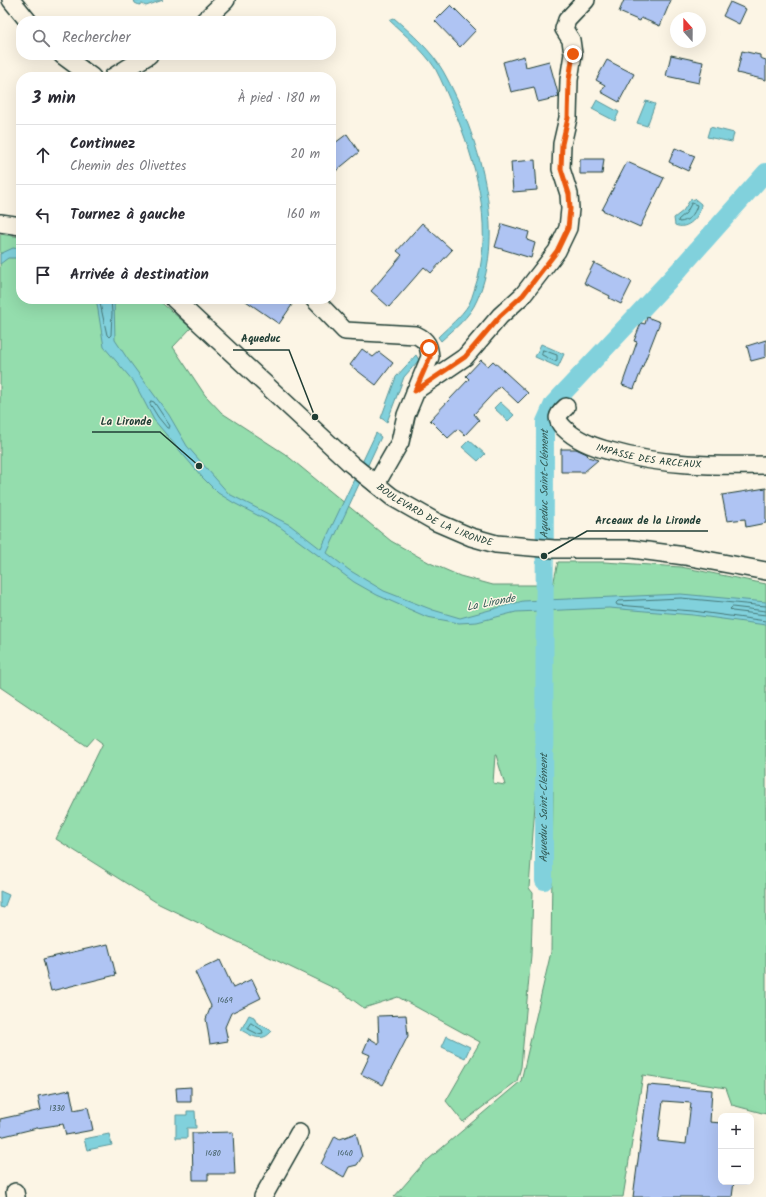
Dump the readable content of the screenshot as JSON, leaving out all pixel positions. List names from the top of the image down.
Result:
{
  "streets": {
    "street": ["IMPASSE DES ARCEAUX", "BOULEVARD DE LA LIRONDE"]
  },
  "water": ["Aqueduc Saint-Clément", "La Lironde"],
  "places": ["Aqueduc", "La Lironde", "Arceaux de la Lironde"],
  "house_numbers": [
    "1469",
    "1330",
    "1480",
    "1440"
  ],
  "north": "top",
  "page": {
    "search": "Rechercher",
    "heading": ["3 min", "À pied · 180 m"],
    "list": [
      ["Continuez", "Chemin des Olivettes", "20 m"],
      ["Tournez à gauche", "160 m"],
      "Arrivée à destination"
    ],
    "map_buttons": ["+", "−"]
  }
}
